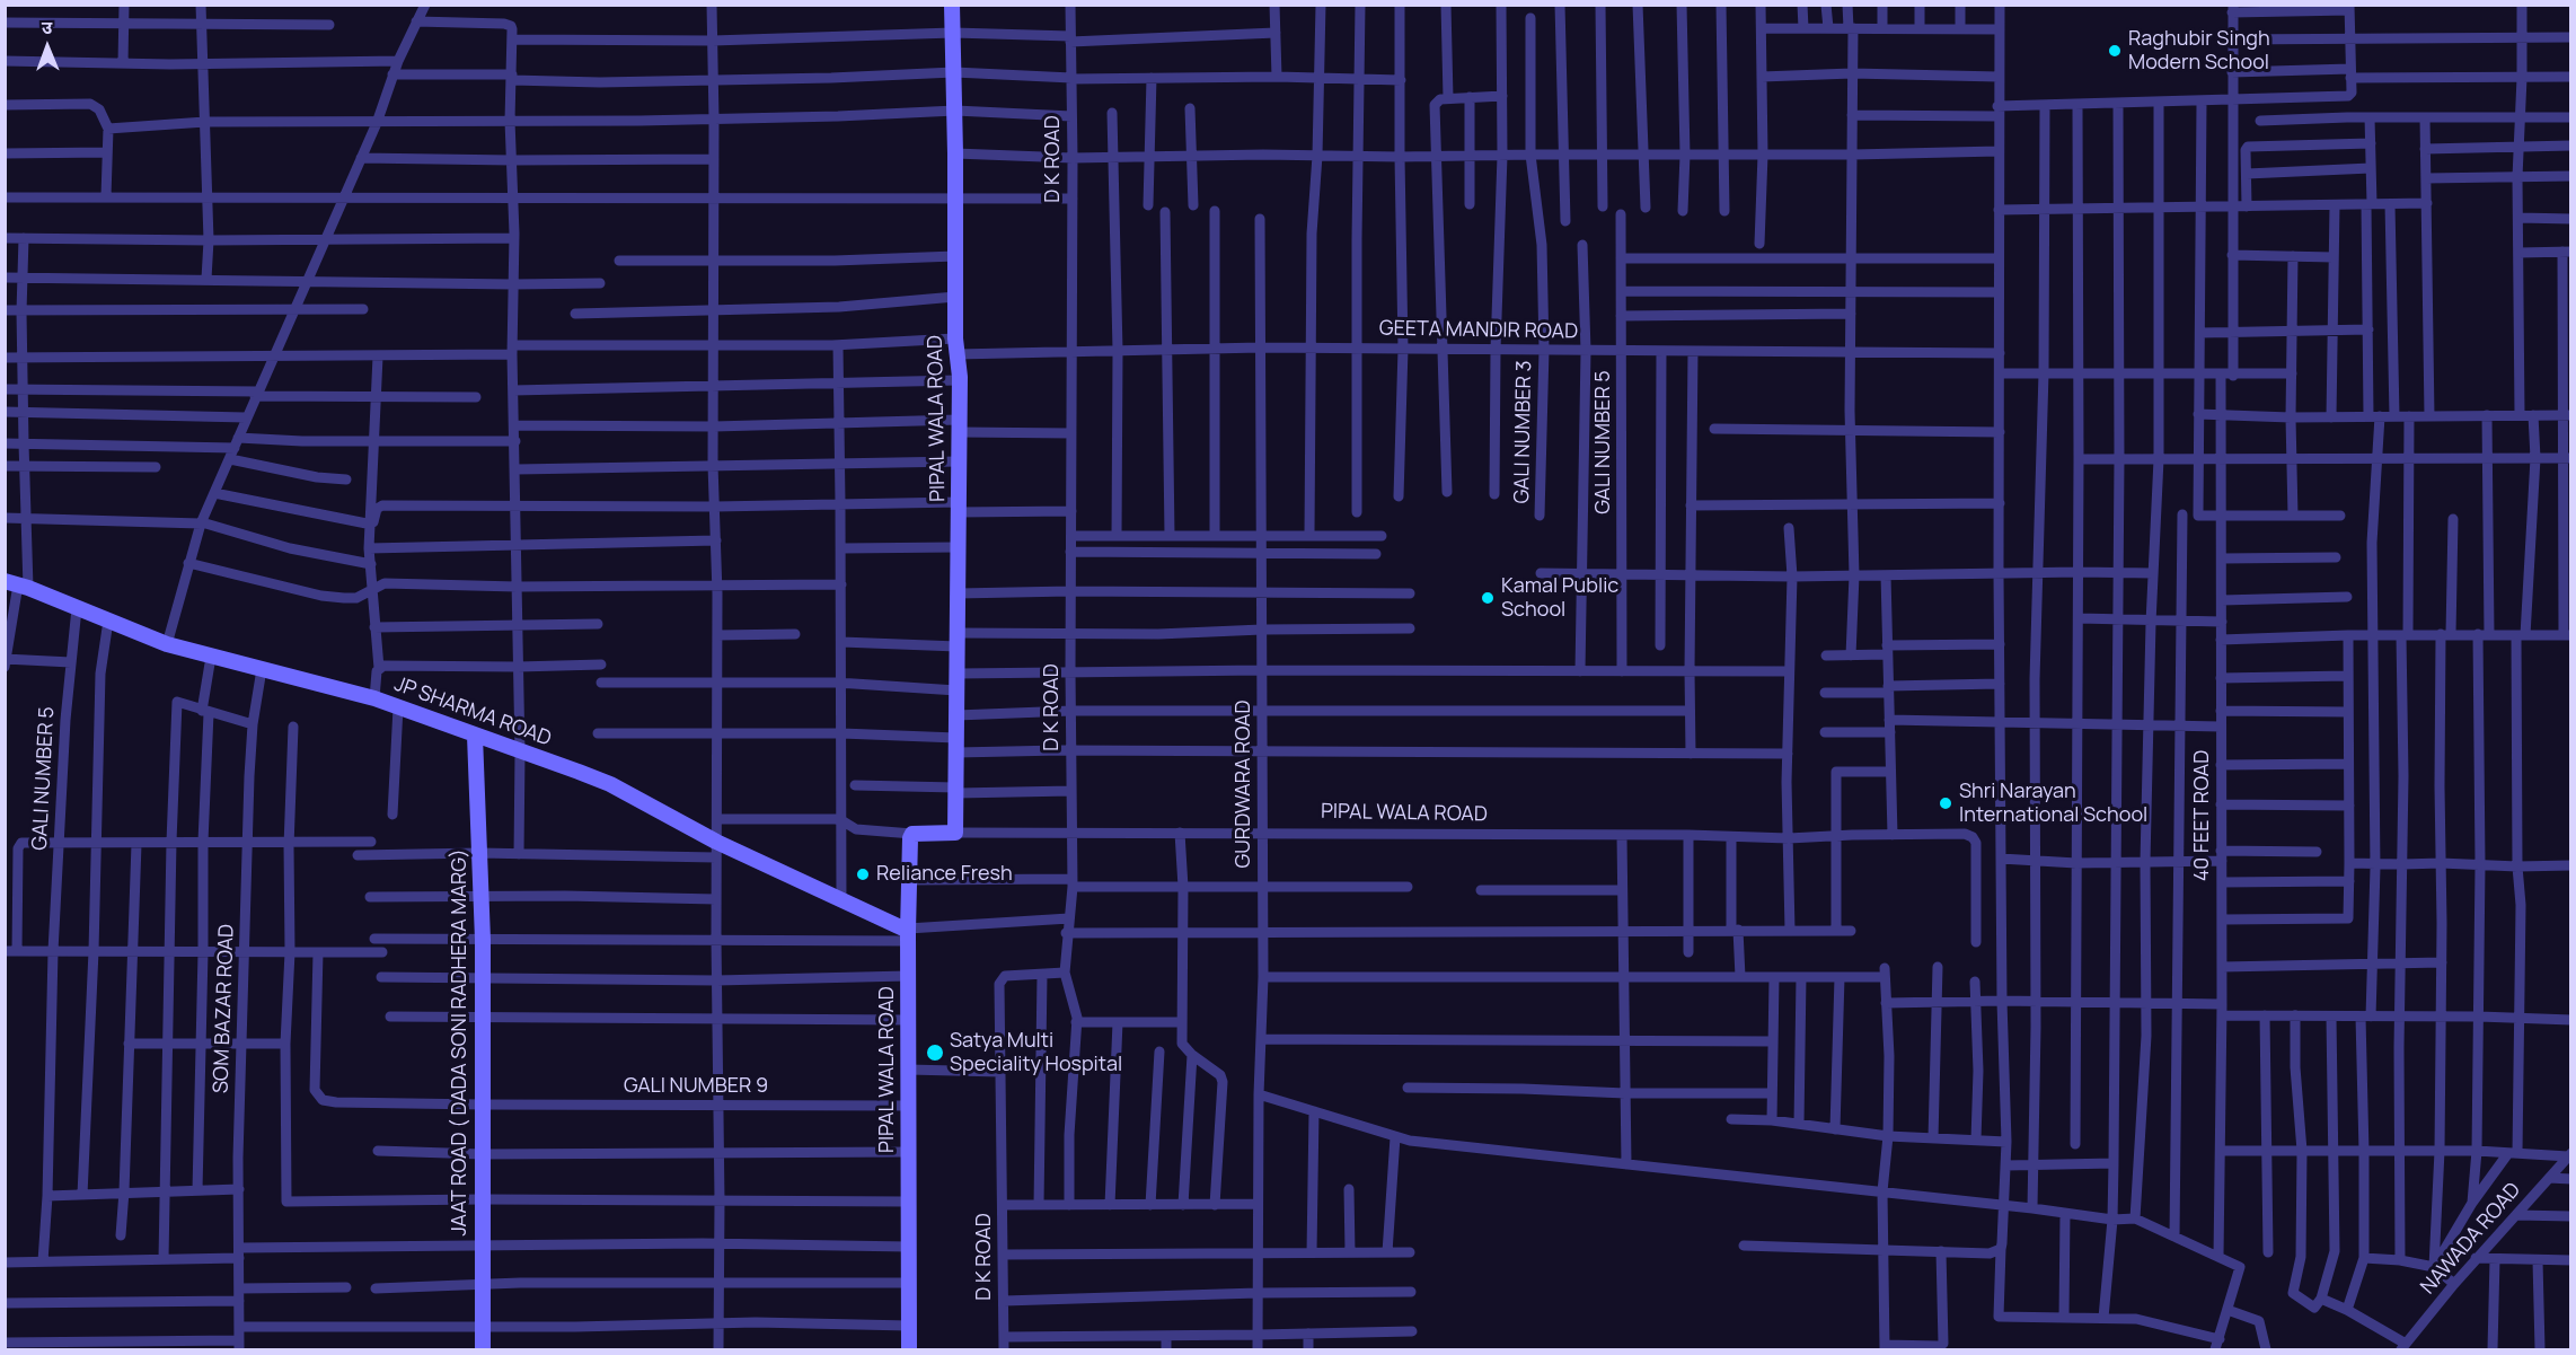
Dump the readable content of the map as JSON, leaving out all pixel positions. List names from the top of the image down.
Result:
{
  "streets": {
    "street": [
      "D K ROAD",
      "GEETA MANDIR ROAD",
      "PIPAL WALA ROAD",
      "GALI NUMBER 3",
      "GALI NUMBER 5",
      "JP SHARMA ROAD",
      "GURDWARA ROAD",
      "40 FEET ROAD",
      "SOM BAZAR ROAD",
      "JAAT ROAD ( DADA SONI RADHERA MARG)",
      "GALI NUMBER 9",
      "NAWADA ROAD"
    ]
  },
  "crossings": [
    ["D K ROAD", "GEETA MANDIR ROAD"],
    ["D K ROAD", "PIPAL WALA ROAD"],
    ["GEETA MANDIR ROAD", "PIPAL WALA ROAD"],
    ["GEETA MANDIR ROAD", "GALI NUMBER 3"],
    ["GEETA MANDIR ROAD", "GALI NUMBER 5"],
    ["GEETA MANDIR ROAD", "GURDWARA ROAD"],
    ["PIPAL WALA ROAD", "JP SHARMA ROAD"],
    ["PIPAL WALA ROAD", "GURDWARA ROAD"],
    ["PIPAL WALA ROAD", "GALI NUMBER 9"],
    ["GALI NUMBER 5", "JP SHARMA ROAD"],
    ["JP SHARMA ROAD", "SOM BAZAR ROAD"],
    ["JP SHARMA ROAD", "JAAT ROAD ( DADA SONI RADHERA MARG)"],
    ["JAAT ROAD ( DADA SONI RADHERA MARG)", "GALI NUMBER 9"]
  ],
  "places": [
    "Raghubir Singh Modern School",
    "Kamal Public School",
    "Shri Narayan International School",
    "Reliance Fresh",
    "Satya Multi Speciality Hospital"
  ],
  "north": "top"
}
